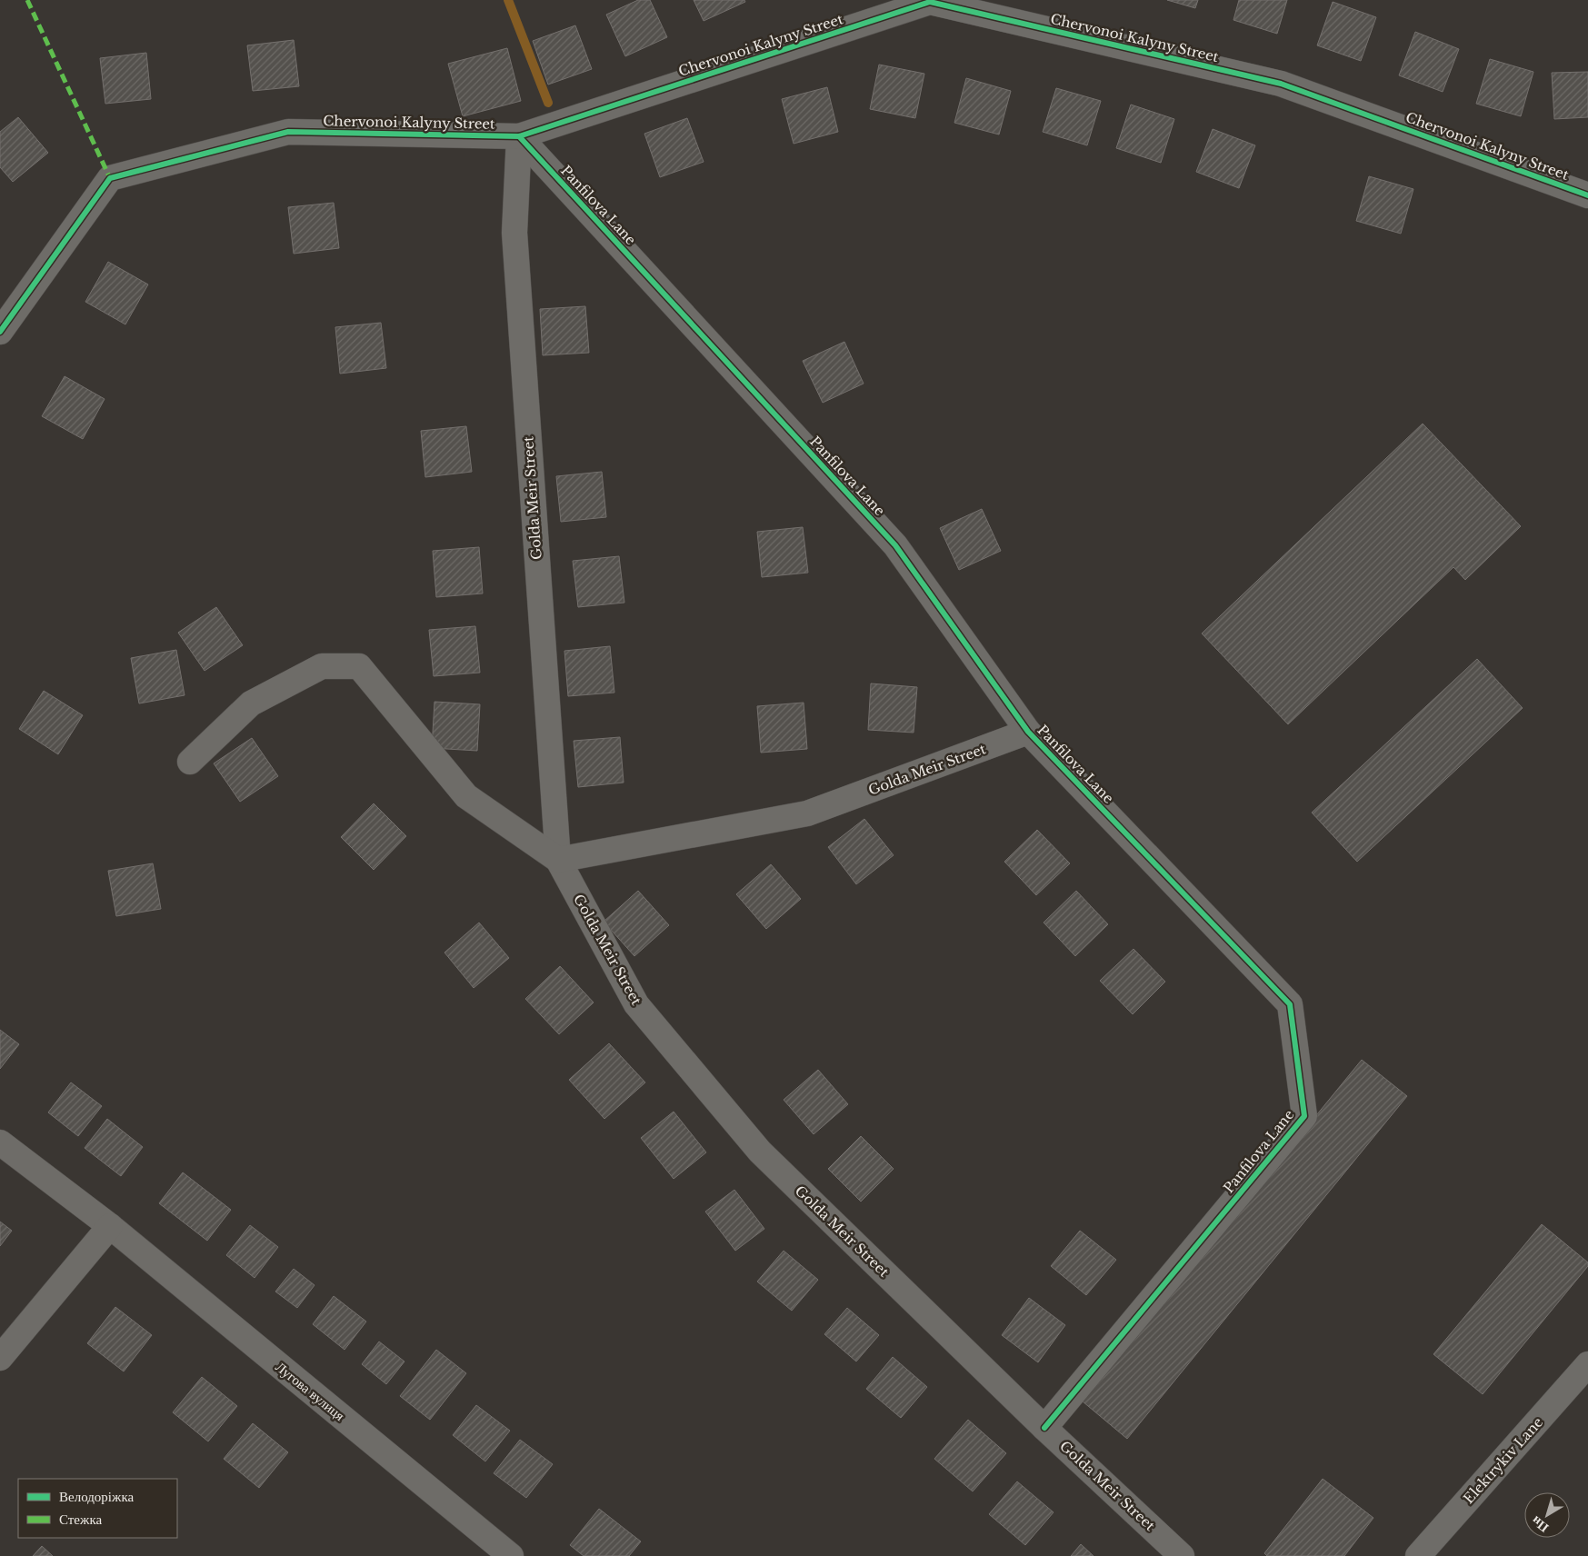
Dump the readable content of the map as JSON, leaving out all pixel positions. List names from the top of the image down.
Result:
{
  "streets": {
    "street": [
      "Chervonoi Kalyny Street",
      "Panfilova Lane",
      "Golda Meir Street",
      "Лугова вулиця",
      "Elektrykiv Lane"
    ]
  },
  "crossings": [
    ["Chervonoi Kalyny Street", "Panfilova Lane"],
    ["Chervonoi Kalyny Street", "Golda Meir Street"],
    ["Panfilova Lane", "Golda Meir Street"]
  ],
  "legend": ["Велодоріжка", "Стежка"],
  "north": "bottom left"
}
